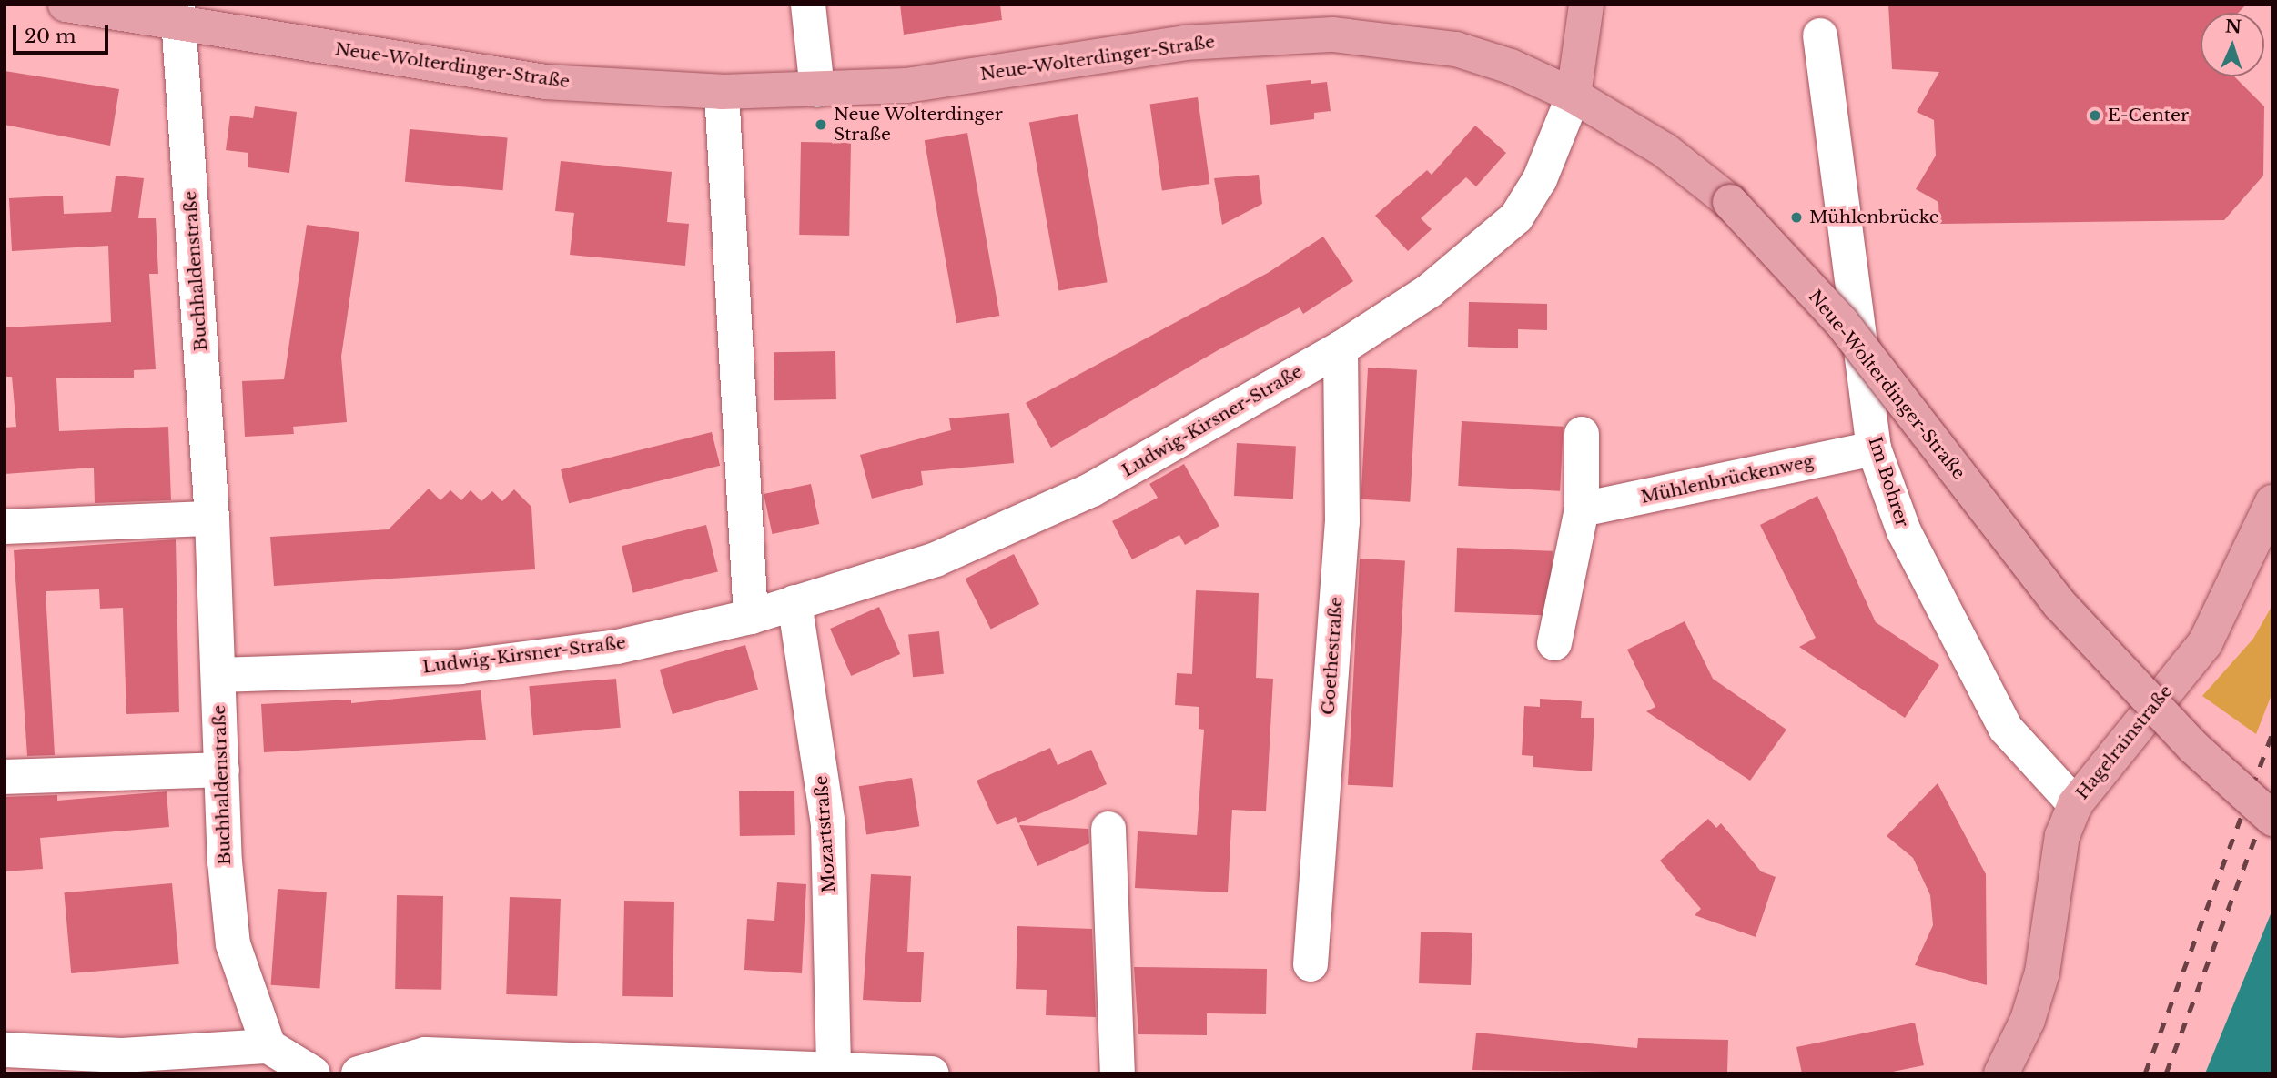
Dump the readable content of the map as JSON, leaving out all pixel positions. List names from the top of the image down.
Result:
{
  "streets": {
    "main road": ["Neue-Wolterdinger-Straße", "Hagelrainstraße"],
    "street": [
      "Buchhaldenstraße",
      "Ludwig-Kirsner-Straße",
      "Mühlenbrückenweg",
      "Im Bohrer",
      "Goethestraße",
      "Mozartstraße"
    ]
  },
  "crossings": [
    ["Neue-Wolterdinger-Straße", "Buchhaldenstraße"],
    ["Neue-Wolterdinger-Straße", "Ludwig-Kirsner-Straße"],
    ["Buchhaldenstraße", "Ludwig-Kirsner-Straße"],
    ["Ludwig-Kirsner-Straße", "Goethestraße"],
    ["Ludwig-Kirsner-Straße", "Mozartstraße"],
    ["Mühlenbrückenweg", "Im Bohrer"],
    ["Im Bohrer", "Hagelrainstraße"]
  ],
  "places": ["E-Center", "Neue Wolterdinger Straße", "Mühlenbrücke"],
  "scale_bar": "20 m",
  "north": "top"
}
